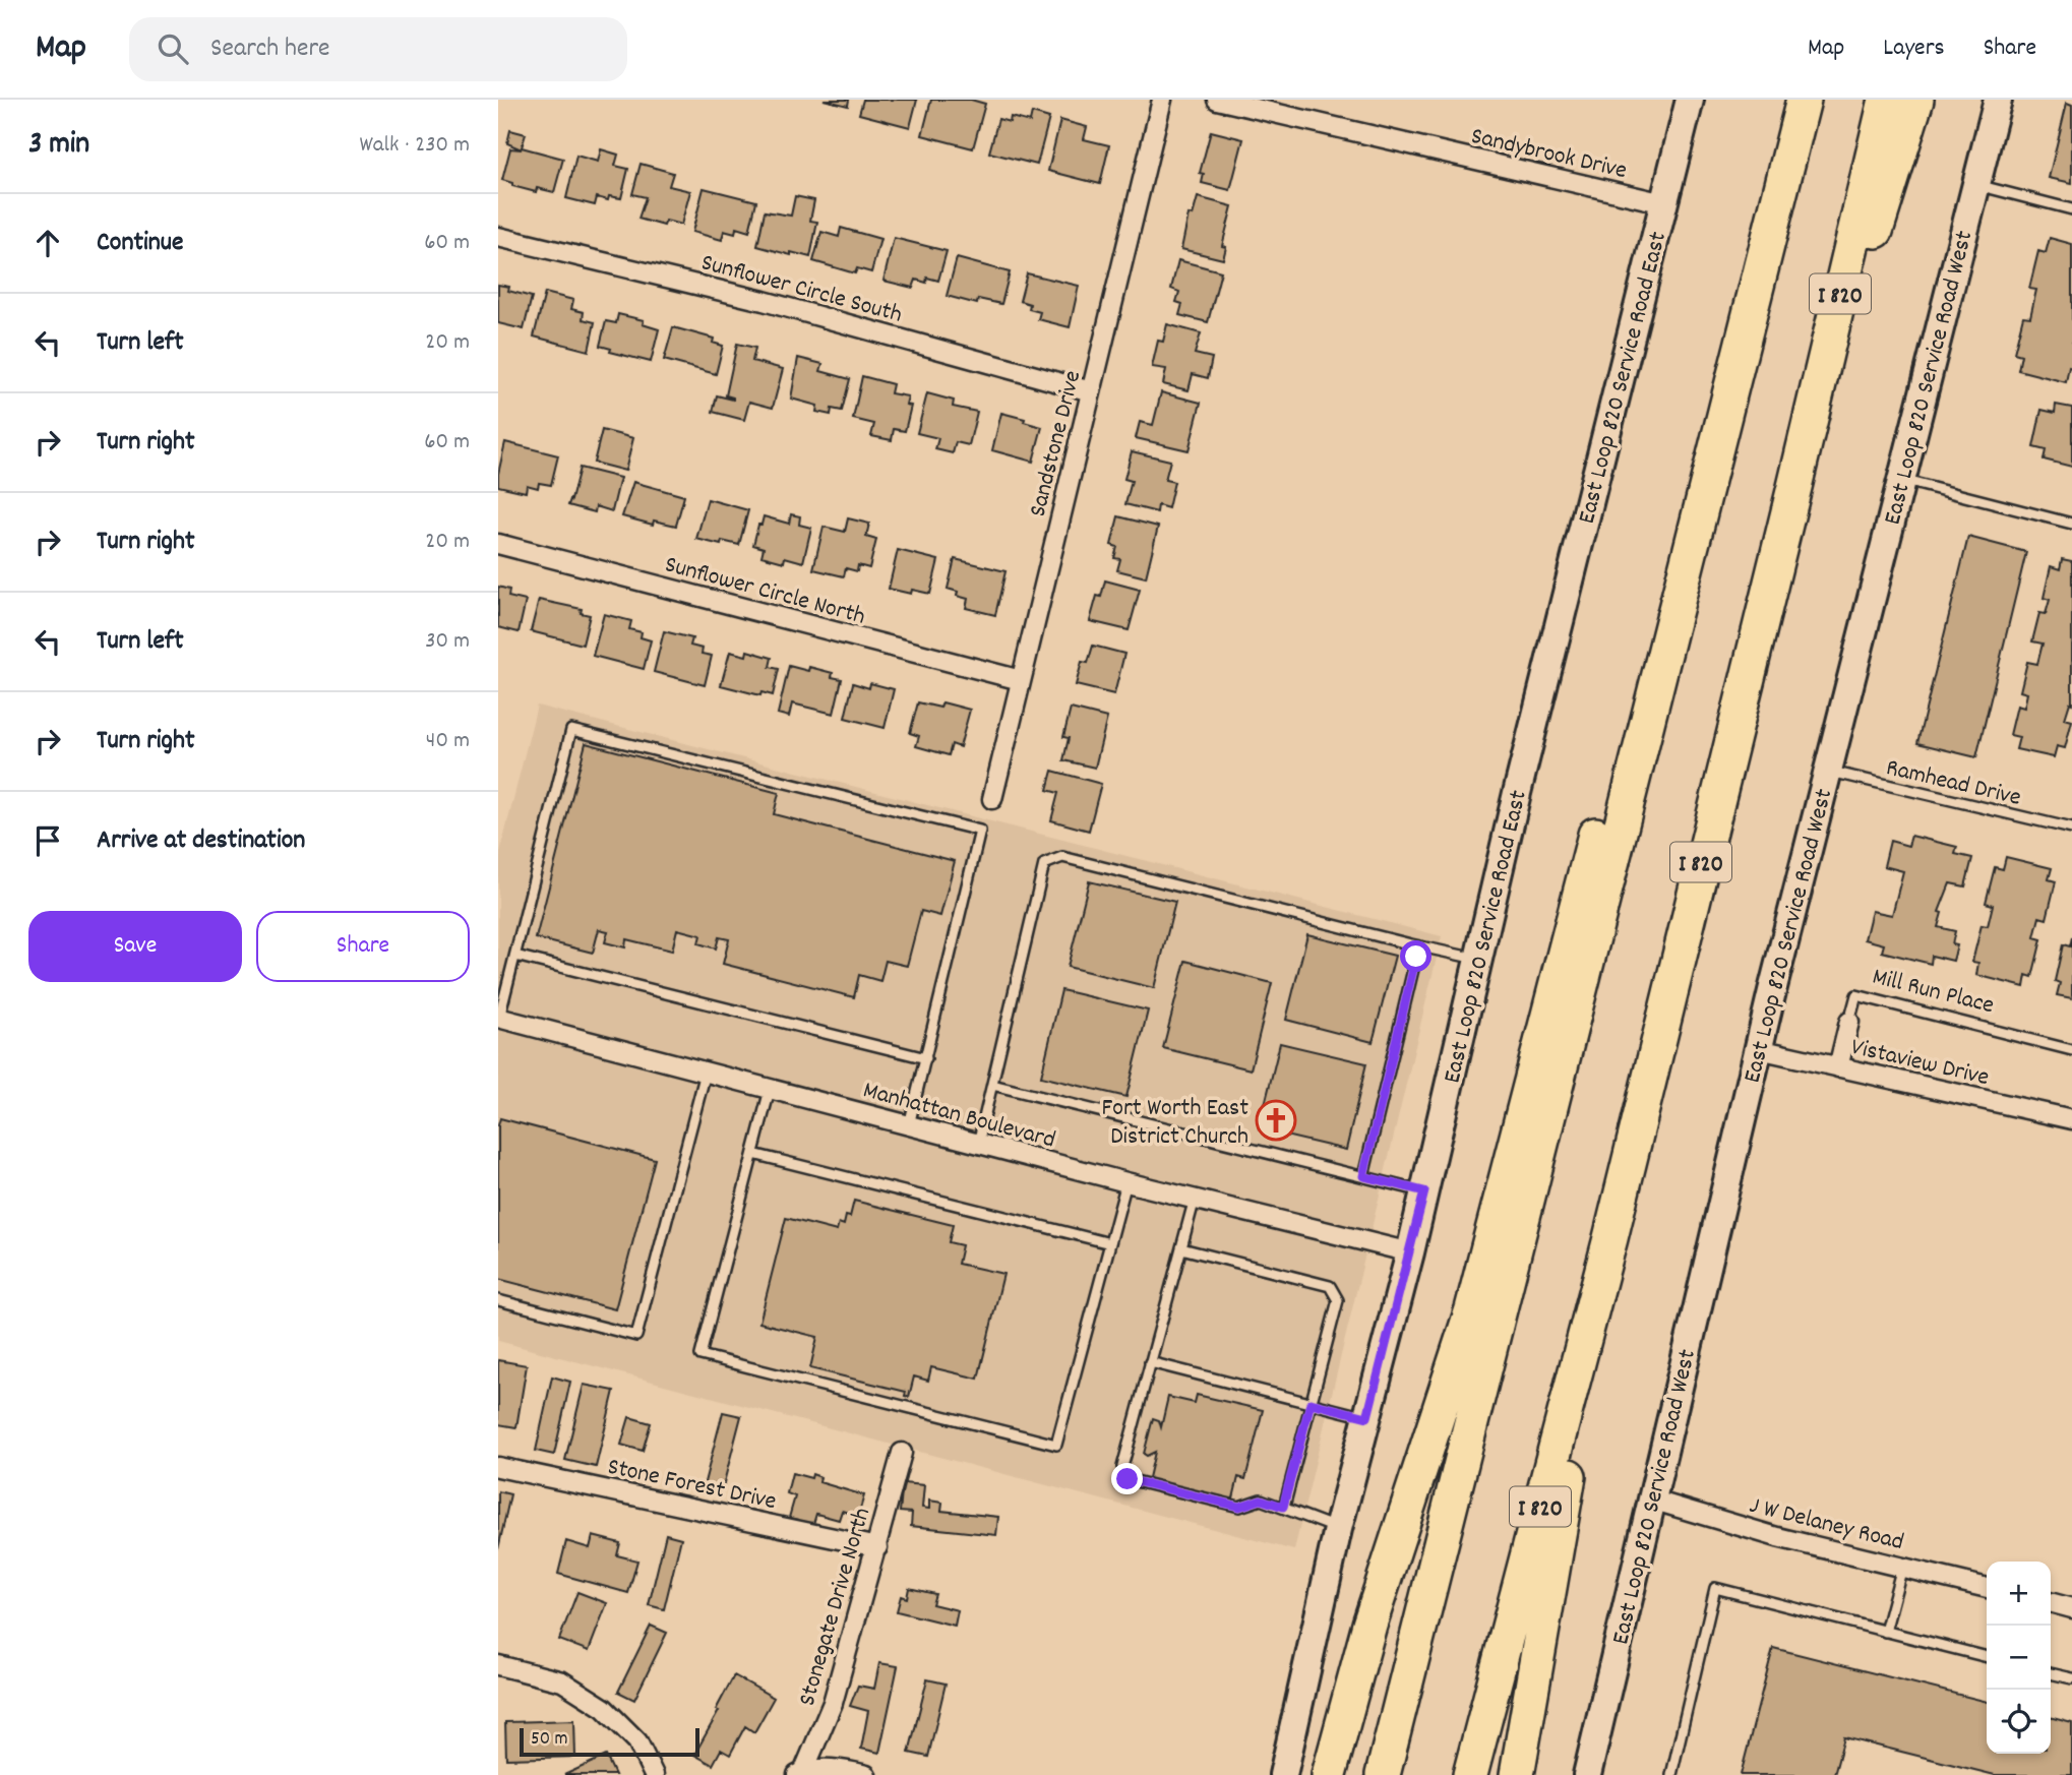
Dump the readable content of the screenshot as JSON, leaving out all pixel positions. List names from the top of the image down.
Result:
{
  "streets": {
    "highway": ["I 820"],
    "main road": ["East Loop 820 Service Road East", "East Loop 820 Service Road West"],
    "street": [
      "Sandybrook Drive",
      "Sunflower Circle South",
      "Sandstone Drive",
      "Sunflower Circle North",
      "Mill Run Place",
      "Vistaview Drive",
      "Manhattan Boulevard",
      "Stone Forest Drive",
      "J W Delaney Road",
      "Stonegate Drive North"
    ],
    "lane": ["Ramhead Drive"]
  },
  "crossings": [
    ["Sandybrook Drive", "East Loop 820 Service Road East"],
    ["Sunflower Circle South", "Sandstone Drive"],
    ["East Loop 820 Service Road East", "Manhattan Boulevard"],
    ["East Loop 820 Service Road West", "Ramhead Drive"],
    ["East Loop 820 Service Road West", "Vistaview Drive"],
    ["East Loop 820 Service Road West", "J W Delaney Road"],
    ["Sandstone Drive", "Sunflower Circle North"],
    ["Mill Run Place", "Vistaview Drive"],
    ["Stone Forest Drive", "Stonegate Drive North"]
  ],
  "places": {
    "church": ["Fort Worth East District Church"]
  },
  "scale_bar": "50 m",
  "page": {
    "header": "Map",
    "search": "Search here",
    "nav": ["Map", "Layers", "Share"],
    "heading": ["3 min", "Walk · 230 m"],
    "list": [
      ["Continue", "60 m"],
      ["Turn left", "20 m"],
      ["Turn right", "60 m"],
      ["Turn right", "20 m"],
      ["Turn left", "30 m"],
      ["Turn right", "40 m"],
      "Arrive at destination"
    ],
    "buttons": ["Save", "Share"],
    "map_buttons": ["+", "−"],
    "scale": "50 m"
  }
}
